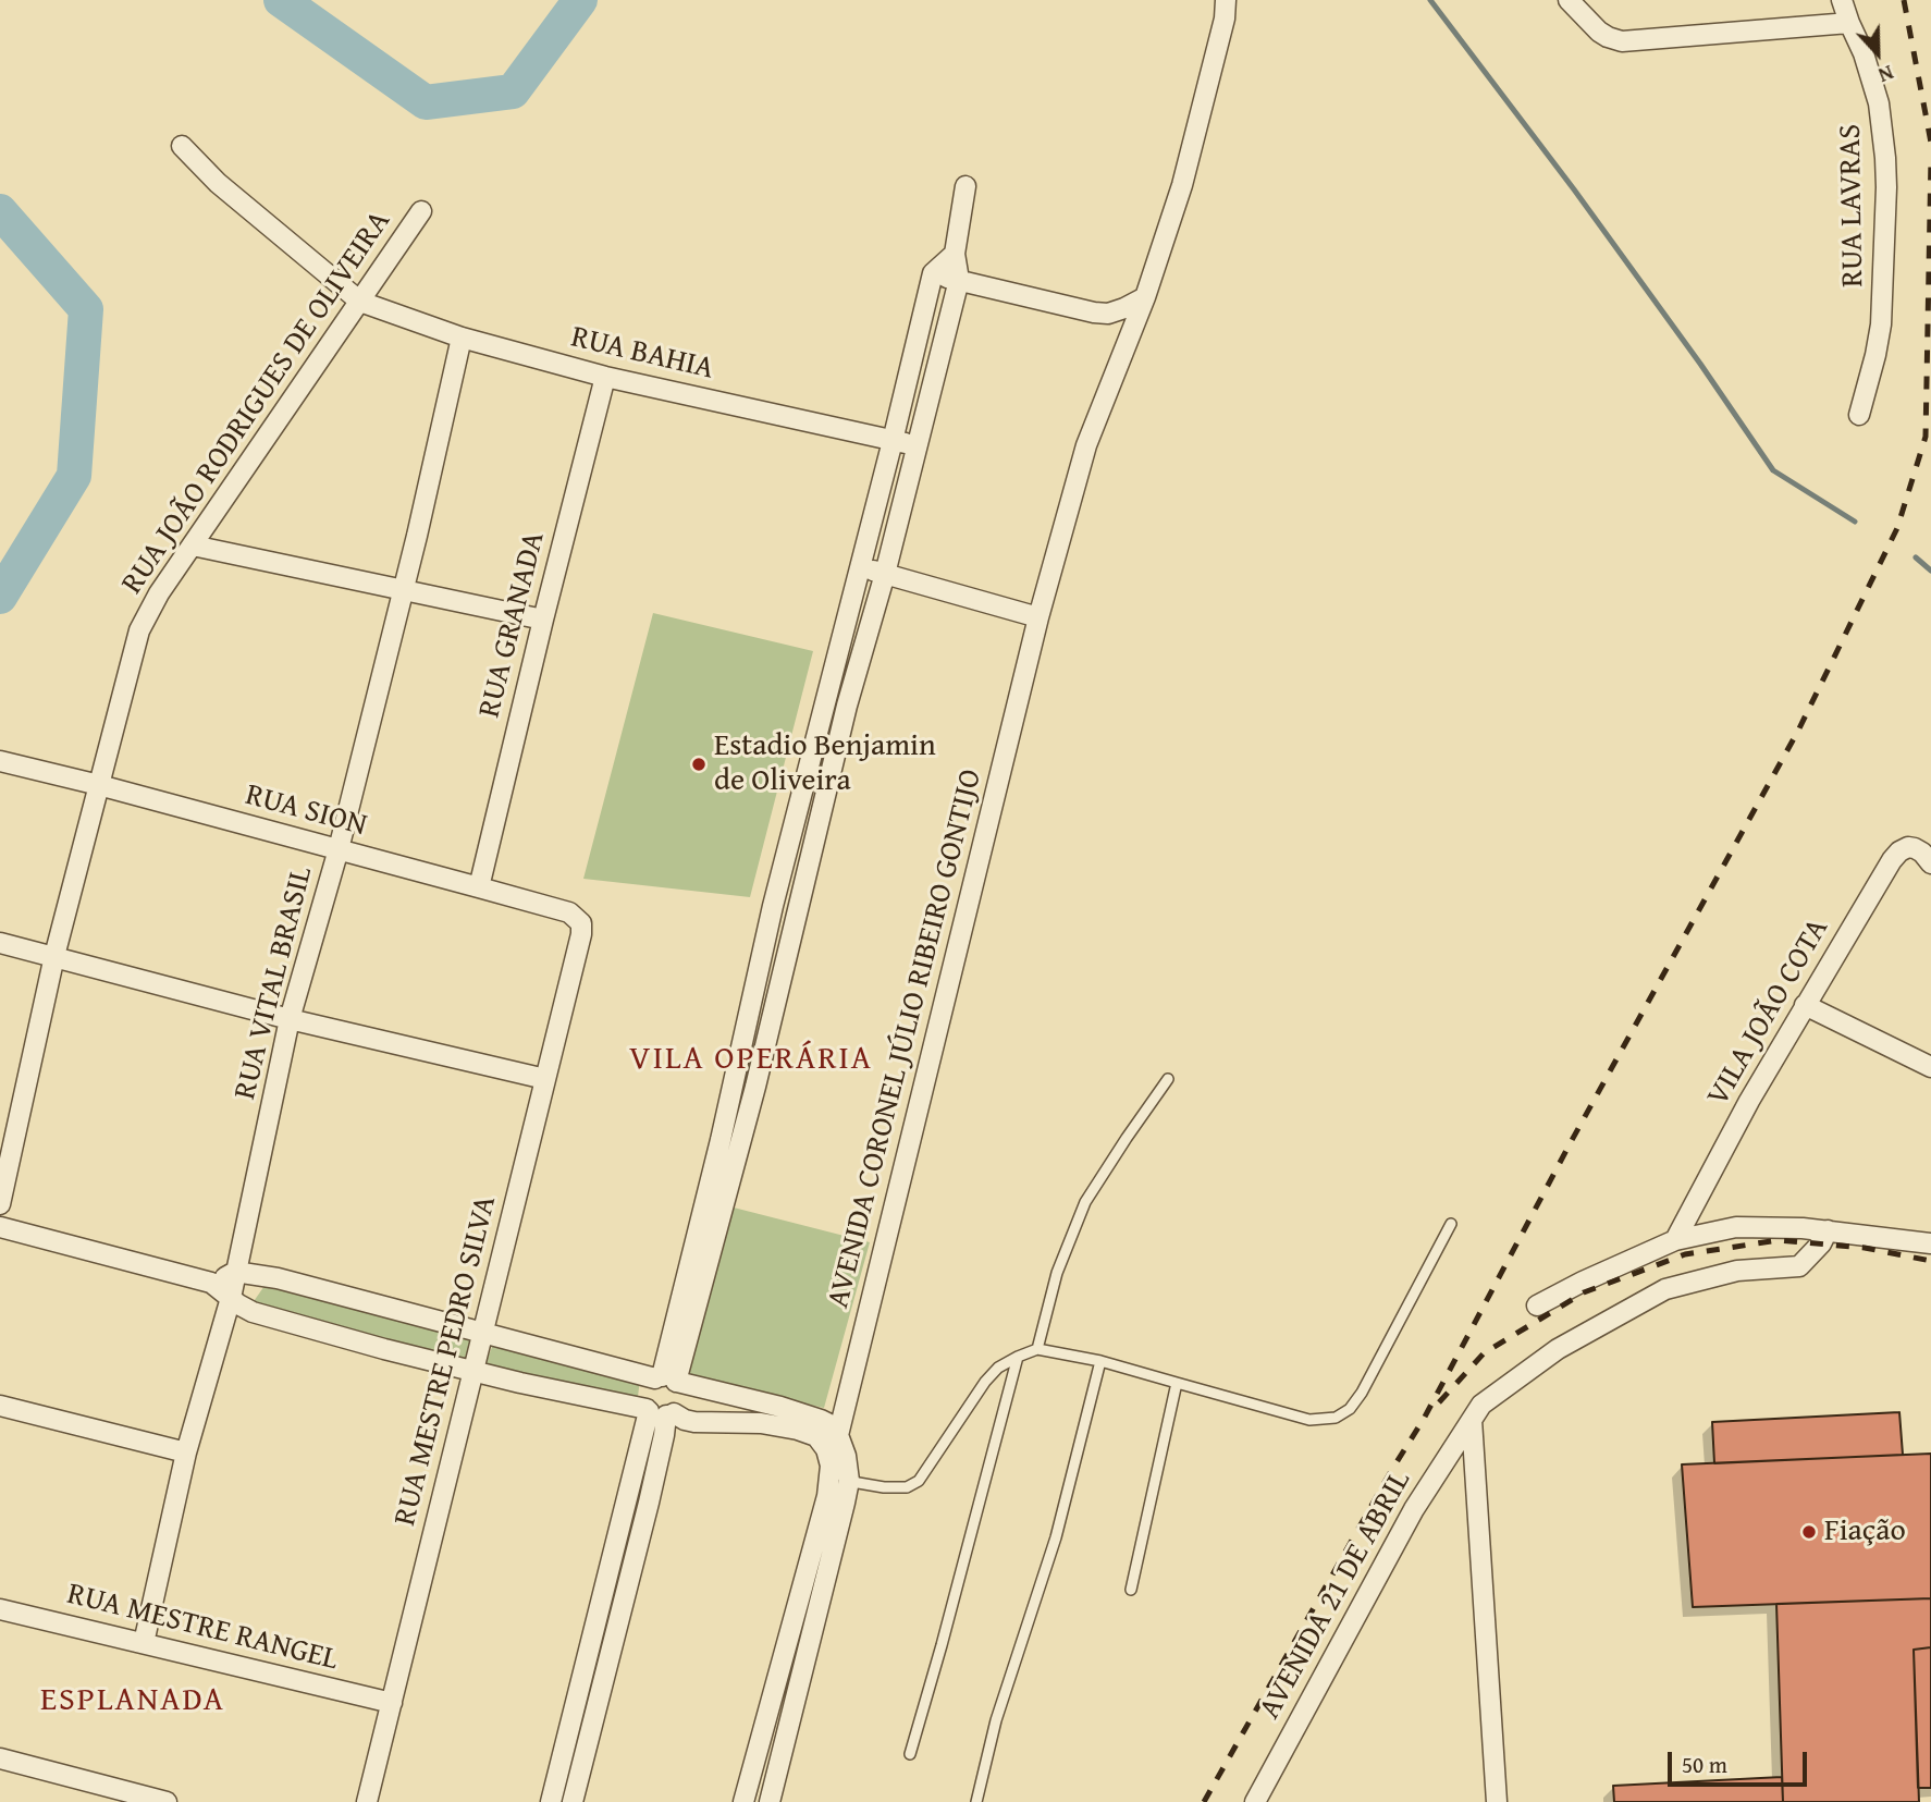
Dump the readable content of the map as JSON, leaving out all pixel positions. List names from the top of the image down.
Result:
{
  "streets": {
    "street": [
      "RUA LAVRAS",
      "RUA BAHIA",
      "RUA JOÃO RODRIGUES DE OLIVEIRA",
      "RUA GRANADA",
      "RUA SION",
      "RUA VITAL BRASIL",
      "VILA JOÃO COTA",
      "AVENIDA CORONEL JÚLIO RIBEIRO GONTIJO",
      "RUA MESTRE PEDRO SILVA",
      "AVENIDA 21 DE ABRIL",
      "RUA MESTRE RANGEL"
    ]
  },
  "crossings": [
    ["RUA BAHIA", "RUA JOÃO RODRIGUES DE OLIVEIRA"],
    ["RUA BAHIA", "RUA GRANADA"],
    ["RUA BAHIA", "RUA VITAL BRASIL"],
    ["RUA JOÃO RODRIGUES DE OLIVEIRA", "RUA SION"],
    ["RUA GRANADA", "RUA SION"],
    ["RUA SION", "RUA VITAL BRASIL"],
    ["RUA SION", "RUA MESTRE PEDRO SILVA"],
    ["RUA VITAL BRASIL", "RUA MESTRE RANGEL"],
    ["RUA MESTRE PEDRO SILVA", "RUA MESTRE RANGEL"]
  ],
  "districts": ["VILA OPERÁRIA", "ESPLANADA"],
  "places": ["Estadio Benjamin de Oliveira", "Fiação"],
  "scale_bar": "50 m",
  "north": "bottom"
}
